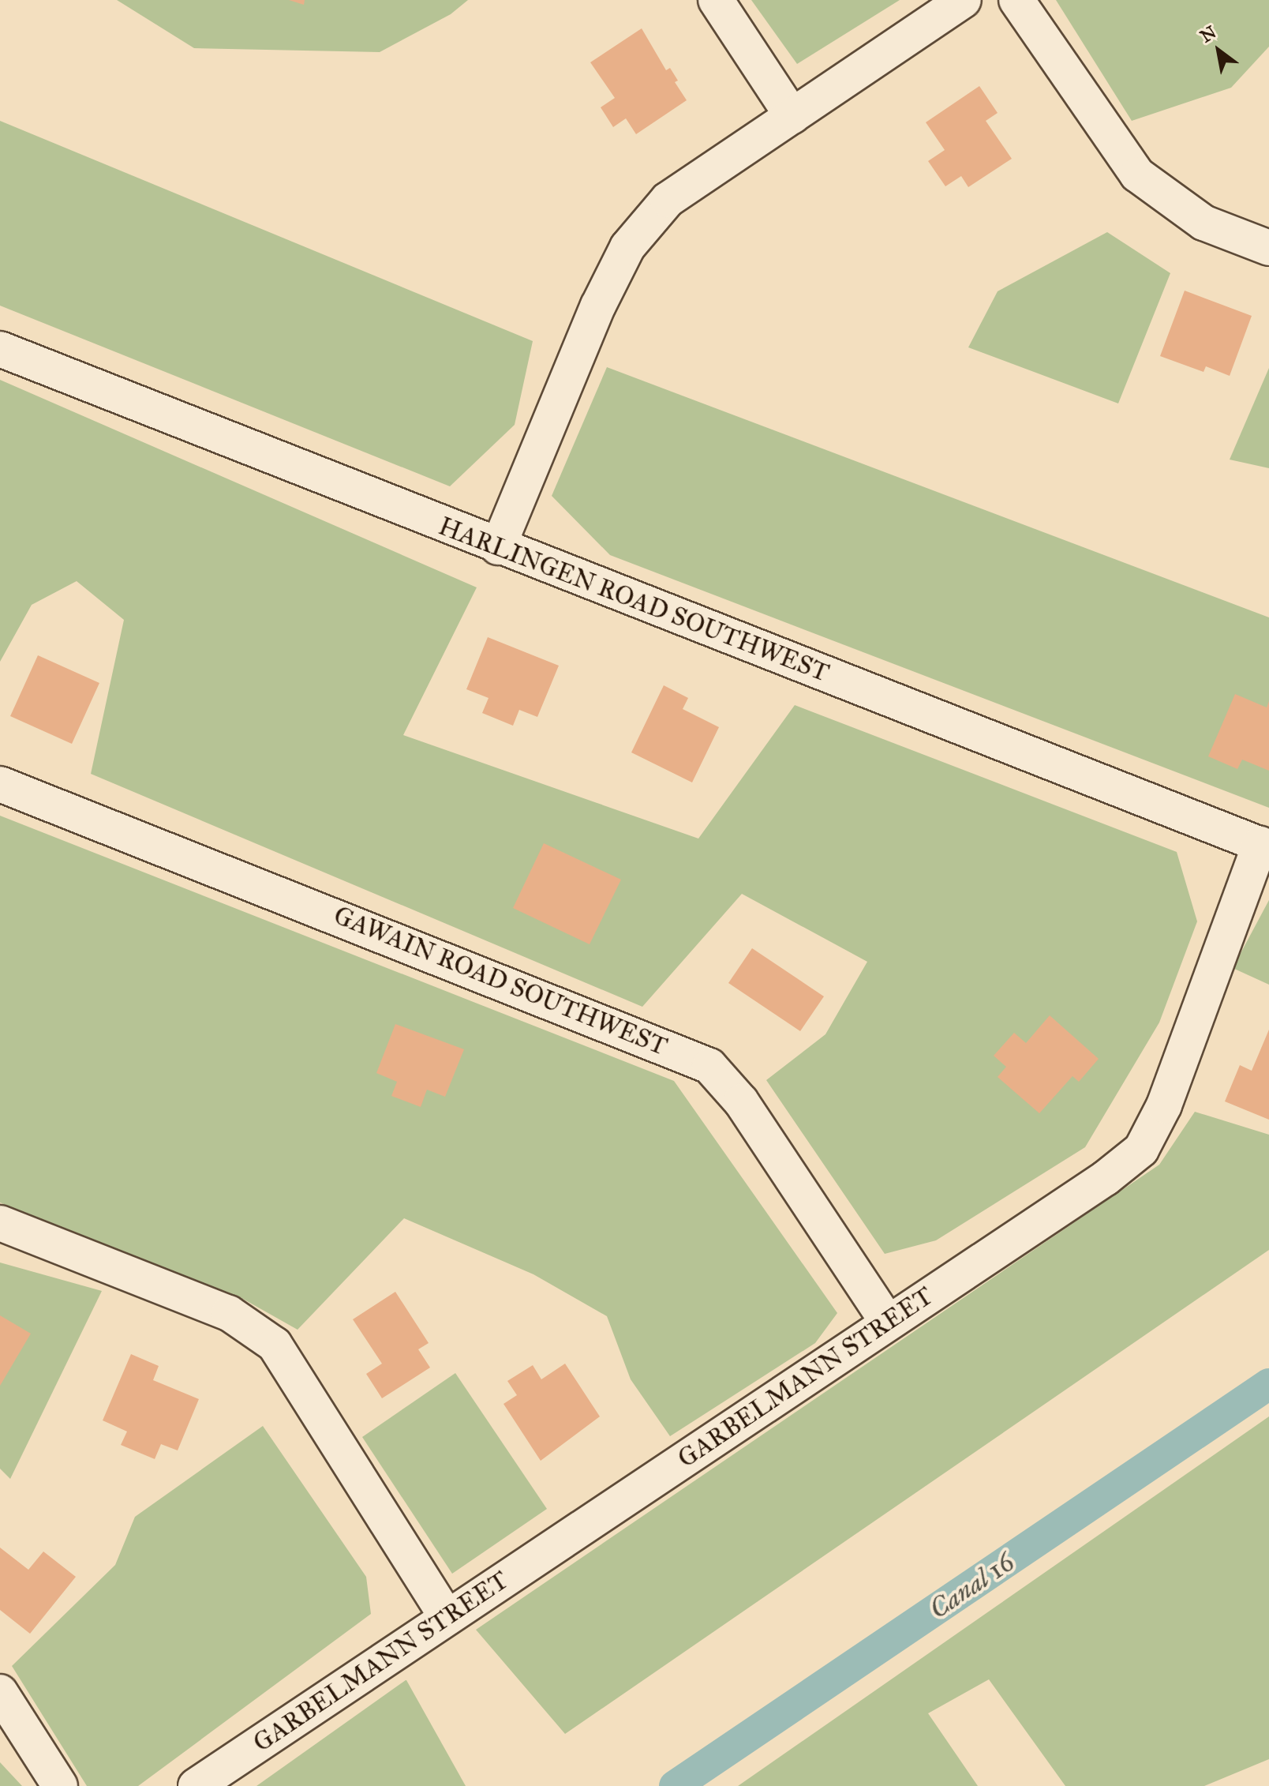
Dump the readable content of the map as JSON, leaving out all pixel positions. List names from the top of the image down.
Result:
{
  "streets": {
    "street": ["HARLINGEN ROAD SOUTHWEST", "GAWAIN ROAD SOUTHWEST", "GARBELMANN STREET"]
  },
  "crossings": [
    ["HARLINGEN ROAD SOUTHWEST", "GARBELMANN STREET"],
    ["GAWAIN ROAD SOUTHWEST", "GARBELMANN STREET"]
  ],
  "water": ["Canal 16"],
  "north": "top left"
}
